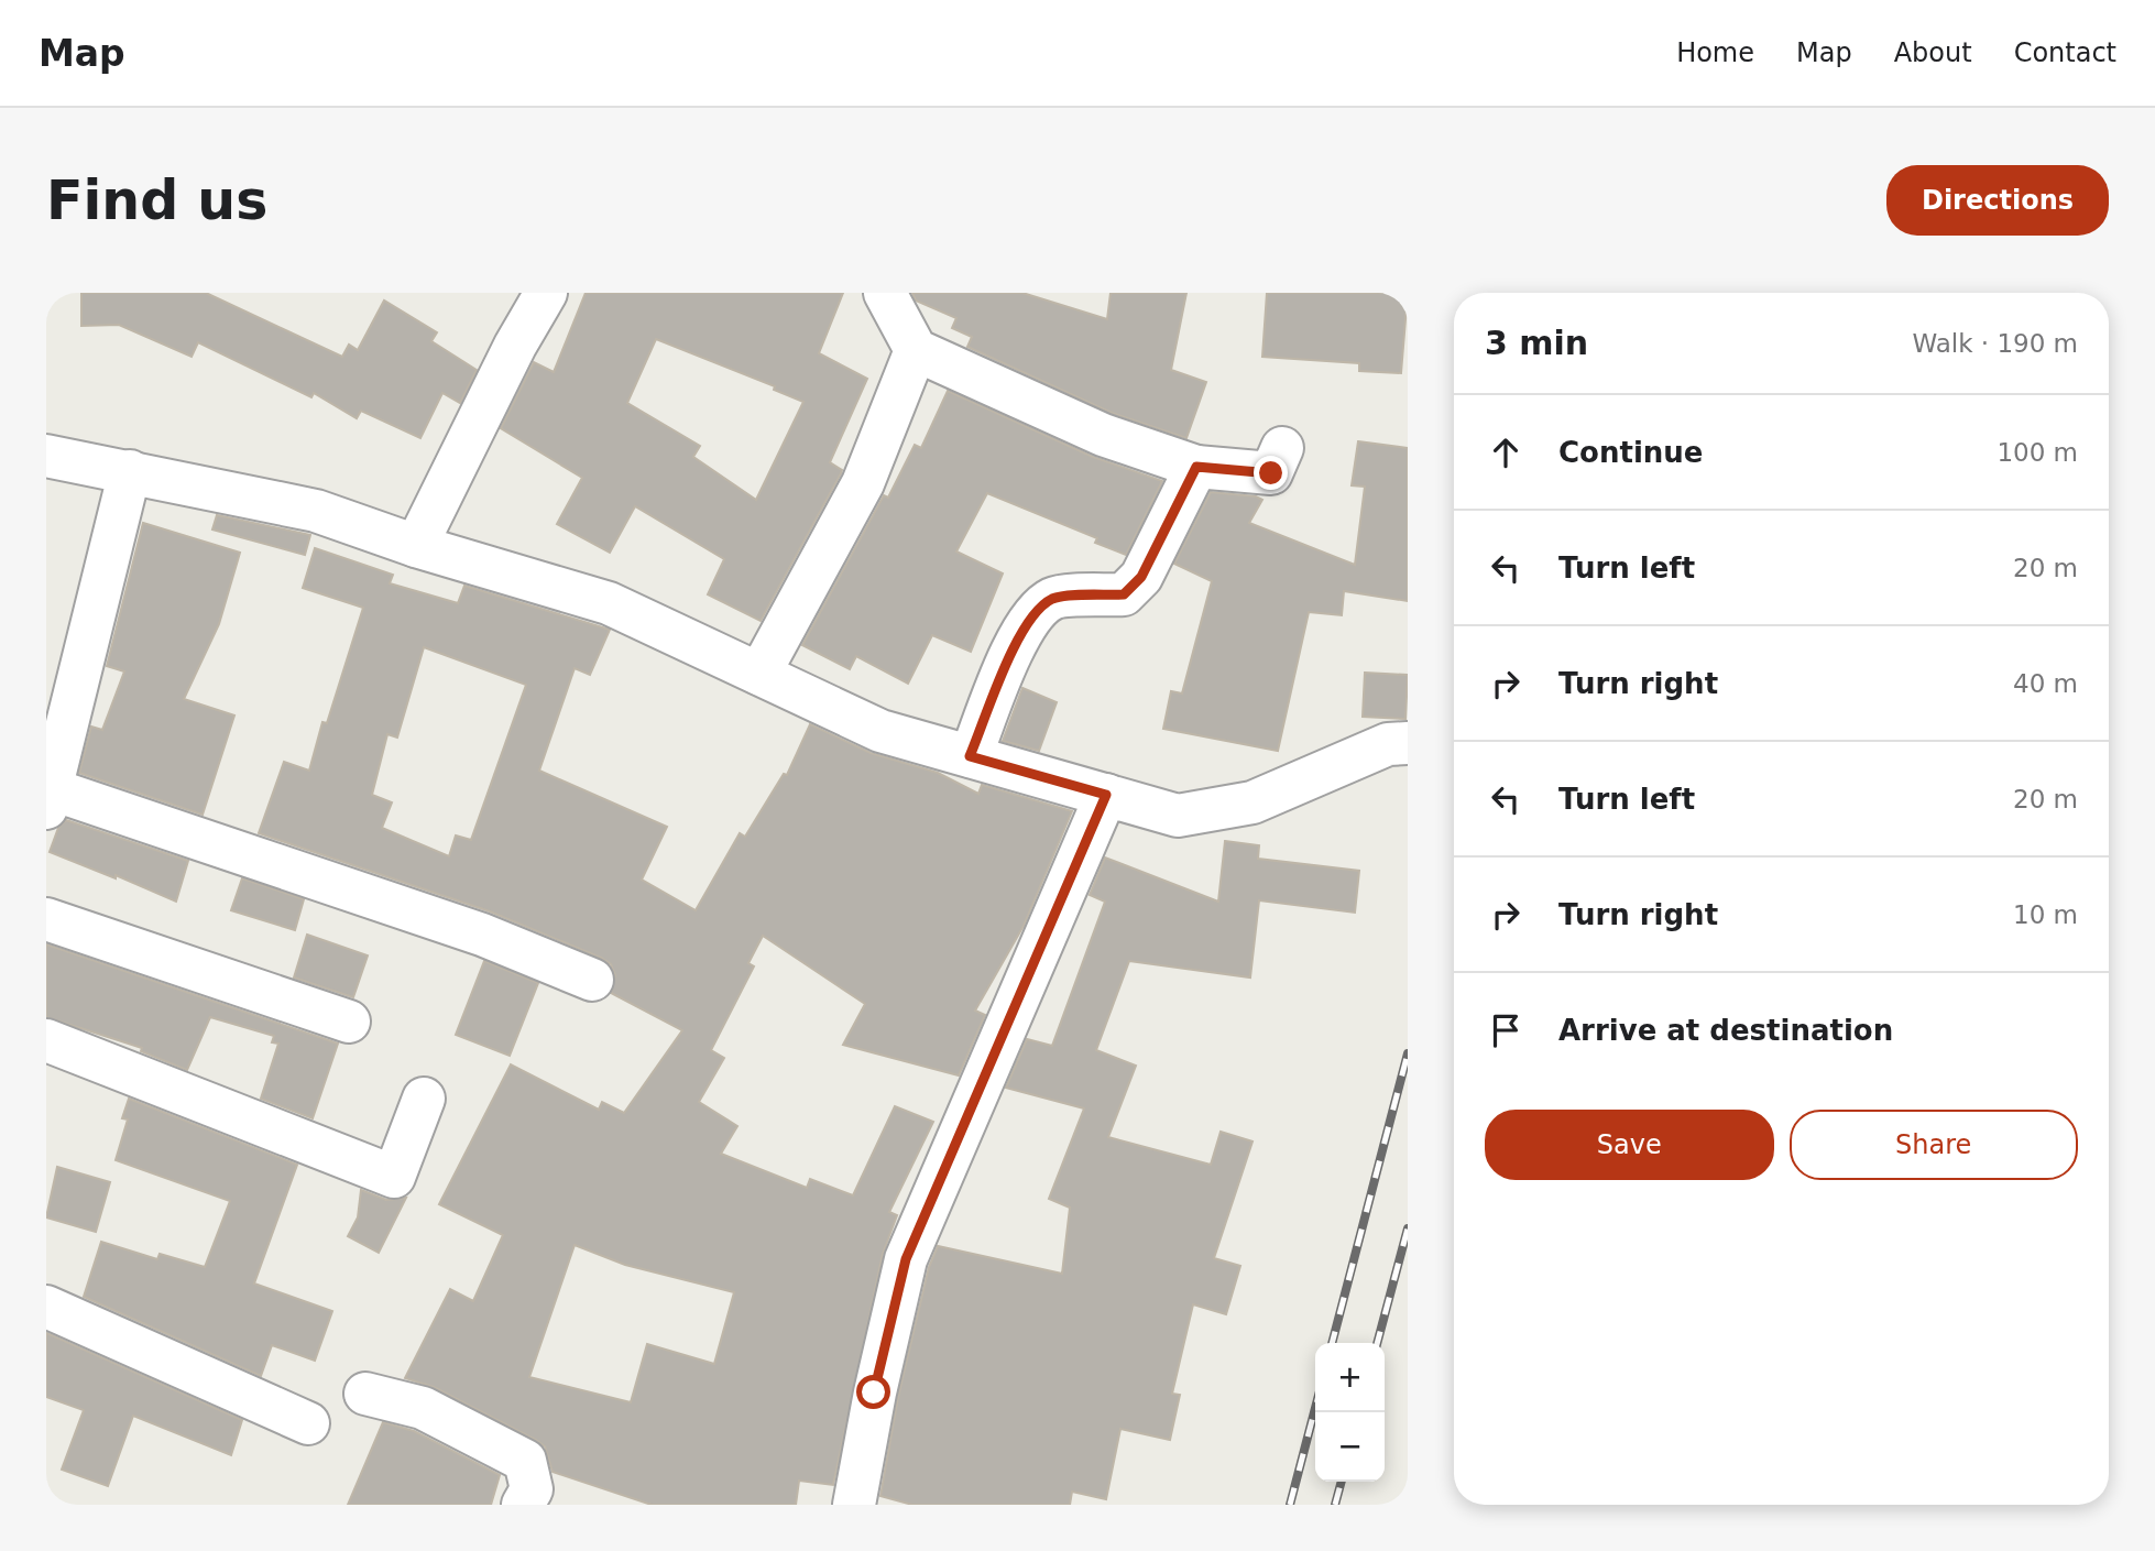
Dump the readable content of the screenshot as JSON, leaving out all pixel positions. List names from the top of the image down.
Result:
{
  "page": {
    "header": "Map",
    "nav": [
      "Home",
      "Map",
      "About",
      "Contact"
    ],
    "buttons": [
      "Directions",
      ["Save", "Share"]
    ],
    "title": "Find us",
    "heading": ["3 min", "Walk · 190 m"],
    "list": [
      ["Continue", "100 m"],
      ["Turn left", "20 m"],
      ["Turn right", "40 m"],
      ["Turn left", "20 m"],
      ["Turn right", "10 m"],
      "Arrive at destination"
    ],
    "map_buttons": ["+", "−"]
  }
}
